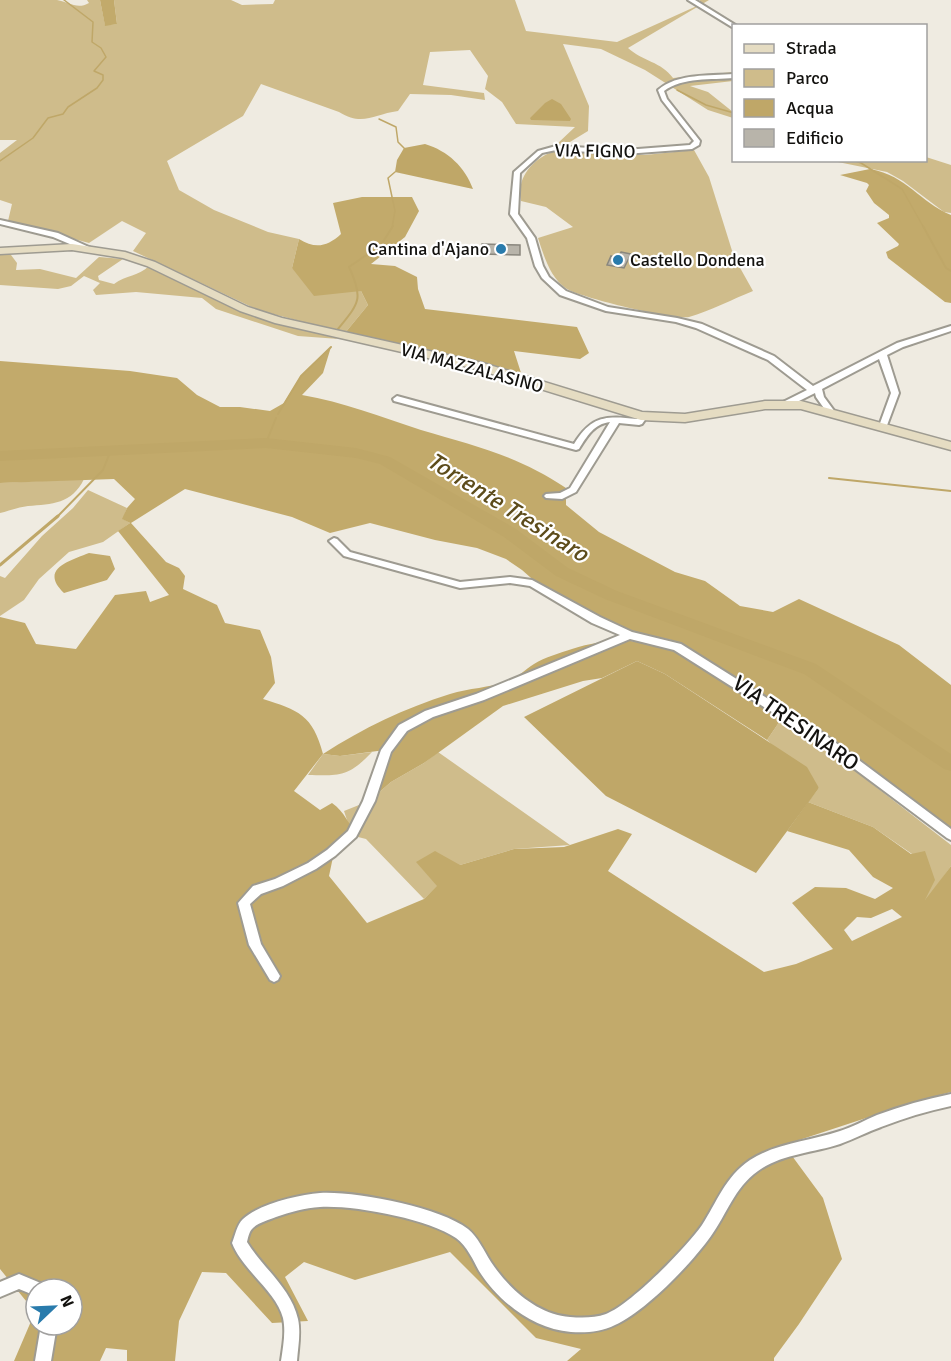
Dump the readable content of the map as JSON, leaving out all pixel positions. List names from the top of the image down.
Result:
{
  "streets": {
    "main road": ["VIA MAZZALASINO"],
    "street": ["VIA FIGNO", "VIA TRESINARO"]
  },
  "water": ["Torrente Tresinaro"],
  "places": ["Cantina d'Ajano", "Castello Dondena"],
  "legend": [
    "Strada",
    "Parco",
    "Acqua",
    "Edificio"
  ],
  "north": "top right"
}
